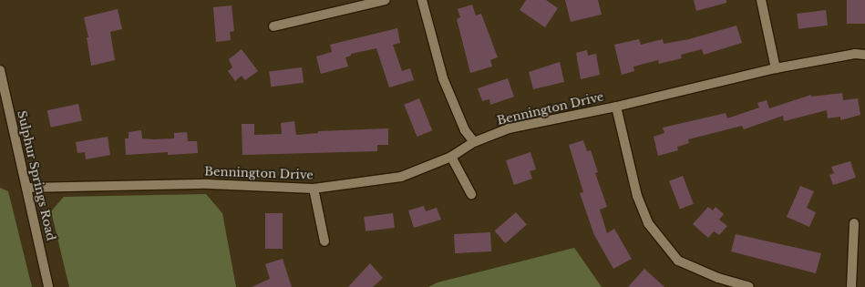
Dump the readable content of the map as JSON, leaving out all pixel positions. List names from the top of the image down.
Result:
{
  "streets": {
    "street": ["Bennington Drive", "Sulphur Springs Road"]
  },
  "crossings": [
    ["Bennington Drive", "Sulphur Springs Road"]
  ]
}
